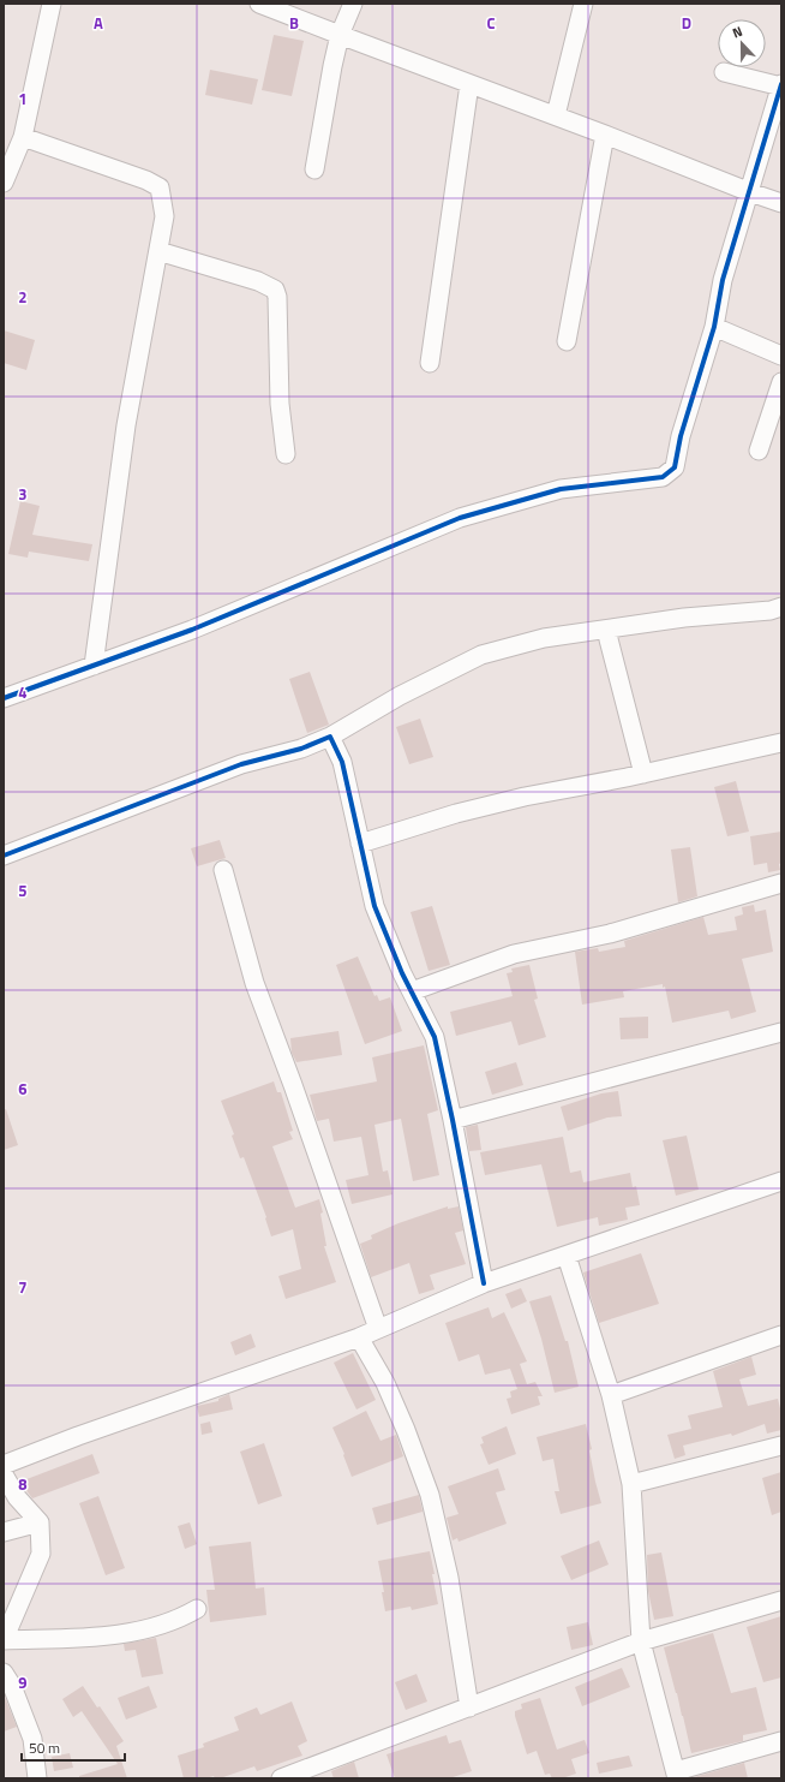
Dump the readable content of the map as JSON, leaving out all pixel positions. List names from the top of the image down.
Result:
{
  "scale_bar": "50 m",
  "north": "top",
  "grid": {
    "columns": [
      "A",
      "B",
      "C",
      "D"
    ],
    "rows": [
      "1",
      "2",
      "3",
      "4",
      "5",
      "6",
      "7",
      "8",
      "9"
    ]
  }
}
